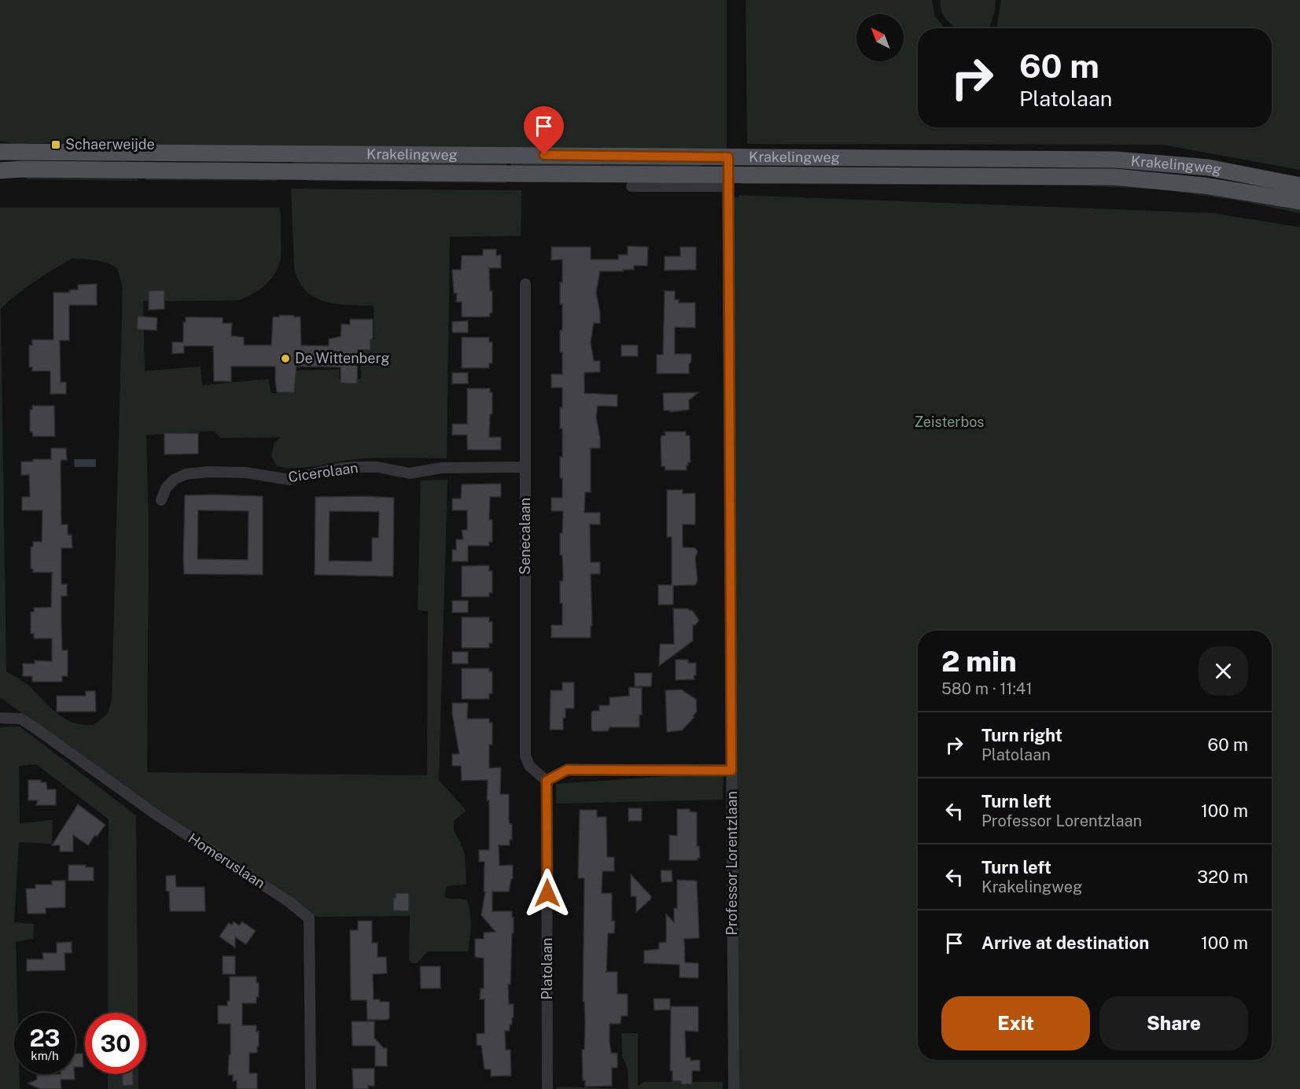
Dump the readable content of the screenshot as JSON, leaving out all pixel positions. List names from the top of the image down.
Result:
{
  "streets": {
    "main road": ["Krakelingweg"],
    "street": [
      "Cicerolaan",
      "Senecalaan",
      "Homeruslaan",
      "Professor Lorentzlaan",
      "Platolaan"
    ]
  },
  "crossings": [
    ["Krakelingweg", "Professor Lorentzlaan"],
    ["Cicerolaan", "Senecalaan"],
    ["Senecalaan", "Platolaan"]
  ],
  "parks": ["Zeisterbos"],
  "places": {
    "transit": ["Schaerweijde"],
    "other": ["De Wittenberg"]
  },
  "north": "top left",
  "page": {
    "turn": ["60 m", "Platolaan"],
    "heading": ["2 min", "580 m · 11:41"],
    "list": [
      {
        "name": "Turn right",
        "note": "Platolaan",
        "value": "60 m"
      },
      {
        "name": "Turn left",
        "note": "Professor Lorentzlaan",
        "value": "100 m"
      },
      {
        "name": "Turn left",
        "note": "Krakelingweg",
        "value": "320 m"
      },
      {
        "name": "Arrive at destination",
        "value": "100 m"
      }
    ],
    "buttons": ["Exit", "Share"],
    "speed": "23 km/h",
    "limit": "30"
  }
}
